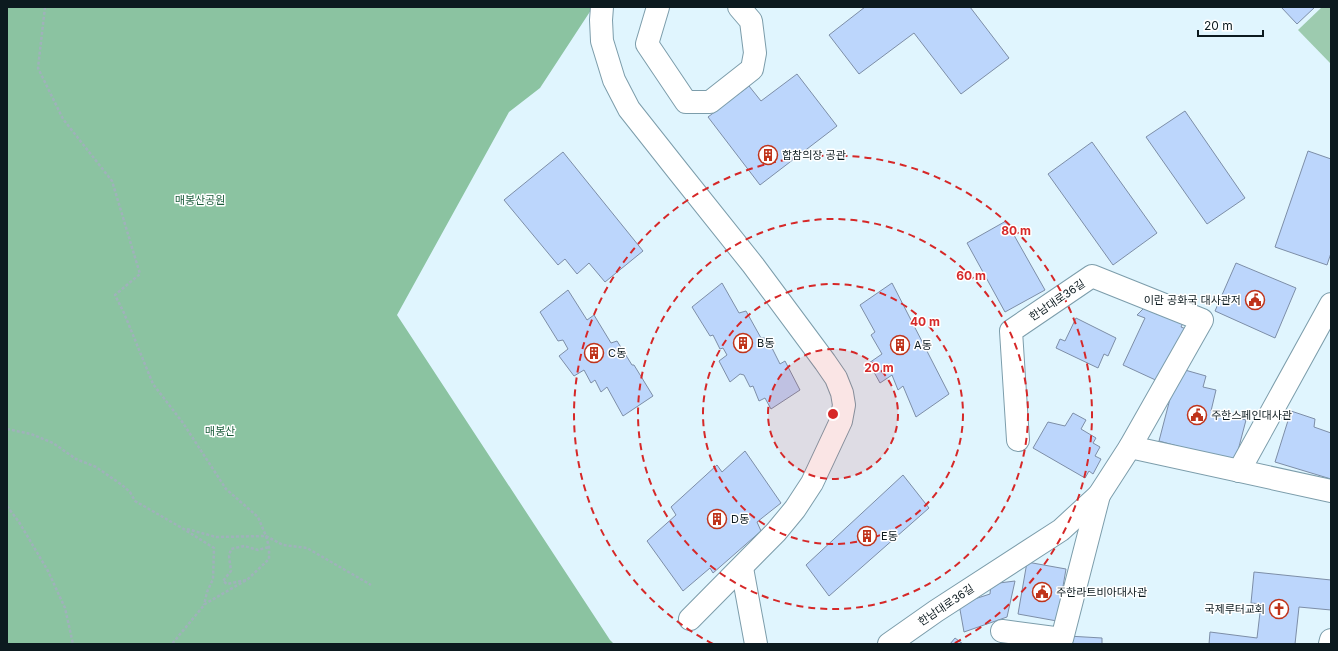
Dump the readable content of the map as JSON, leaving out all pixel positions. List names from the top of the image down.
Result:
{
  "streets": {
    "street": ["한남대로36길"]
  },
  "parks": ["매봉산공원", "매봉산"],
  "places": {
    "building": [
      "합참의장 공관",
      "B동",
      "A동",
      "C동",
      "D동",
      "E동"
    ],
    "public building": ["이란 공화국 대사관저", "주한스페인대사관", "주한라트비아대사관"],
    "church": ["국제루터교회"]
  },
  "scale_bar": "20 m",
  "rings": [
    "80 m",
    "60 m",
    "40 m",
    "20 m"
  ]
}
